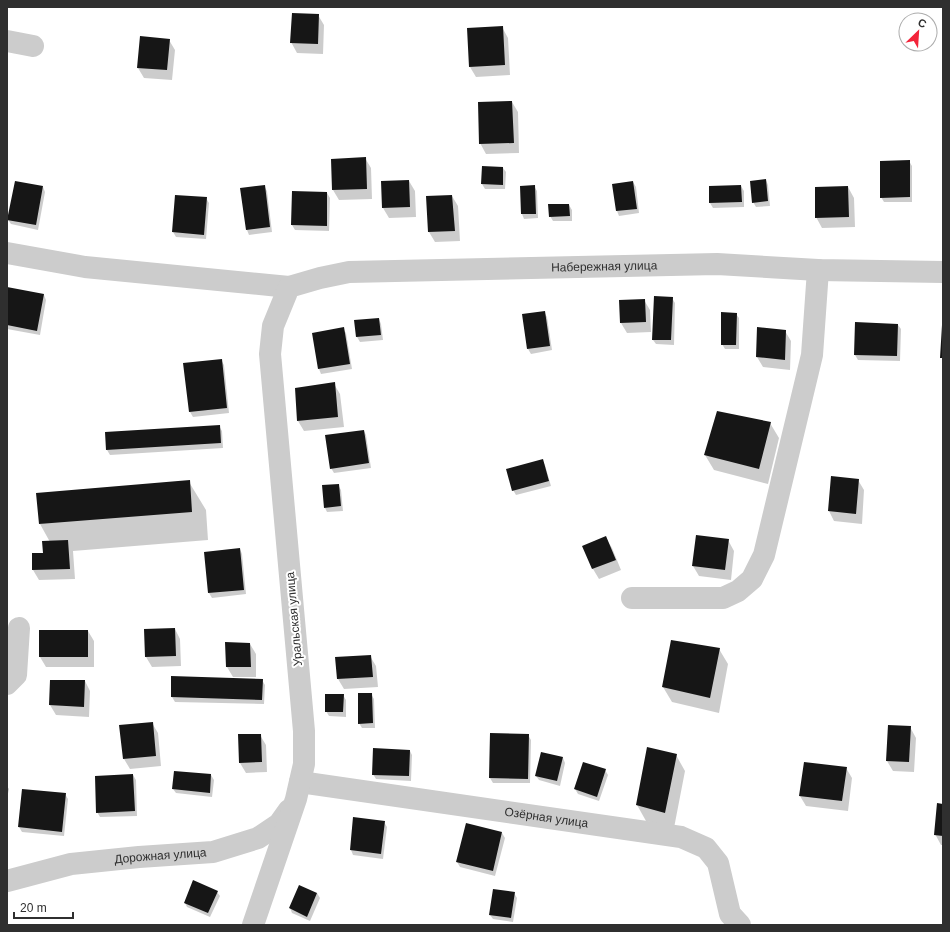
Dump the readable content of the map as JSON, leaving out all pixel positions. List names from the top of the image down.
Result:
{
  "streets": {
    "street": [
      "Набережная улица",
      "Уральская улица",
      "Озёрная улица",
      "Дорожная улица"
    ]
  },
  "crossings": [
    ["Набережная улица", "Уральская улица"],
    ["Уральская улица", "Озёрная улица"],
    ["Уральская улица", "Дорожная улица"],
    ["Озёрная улица", "Дорожная улица"]
  ],
  "scale_bar": "20 m",
  "north": "top right"
}
